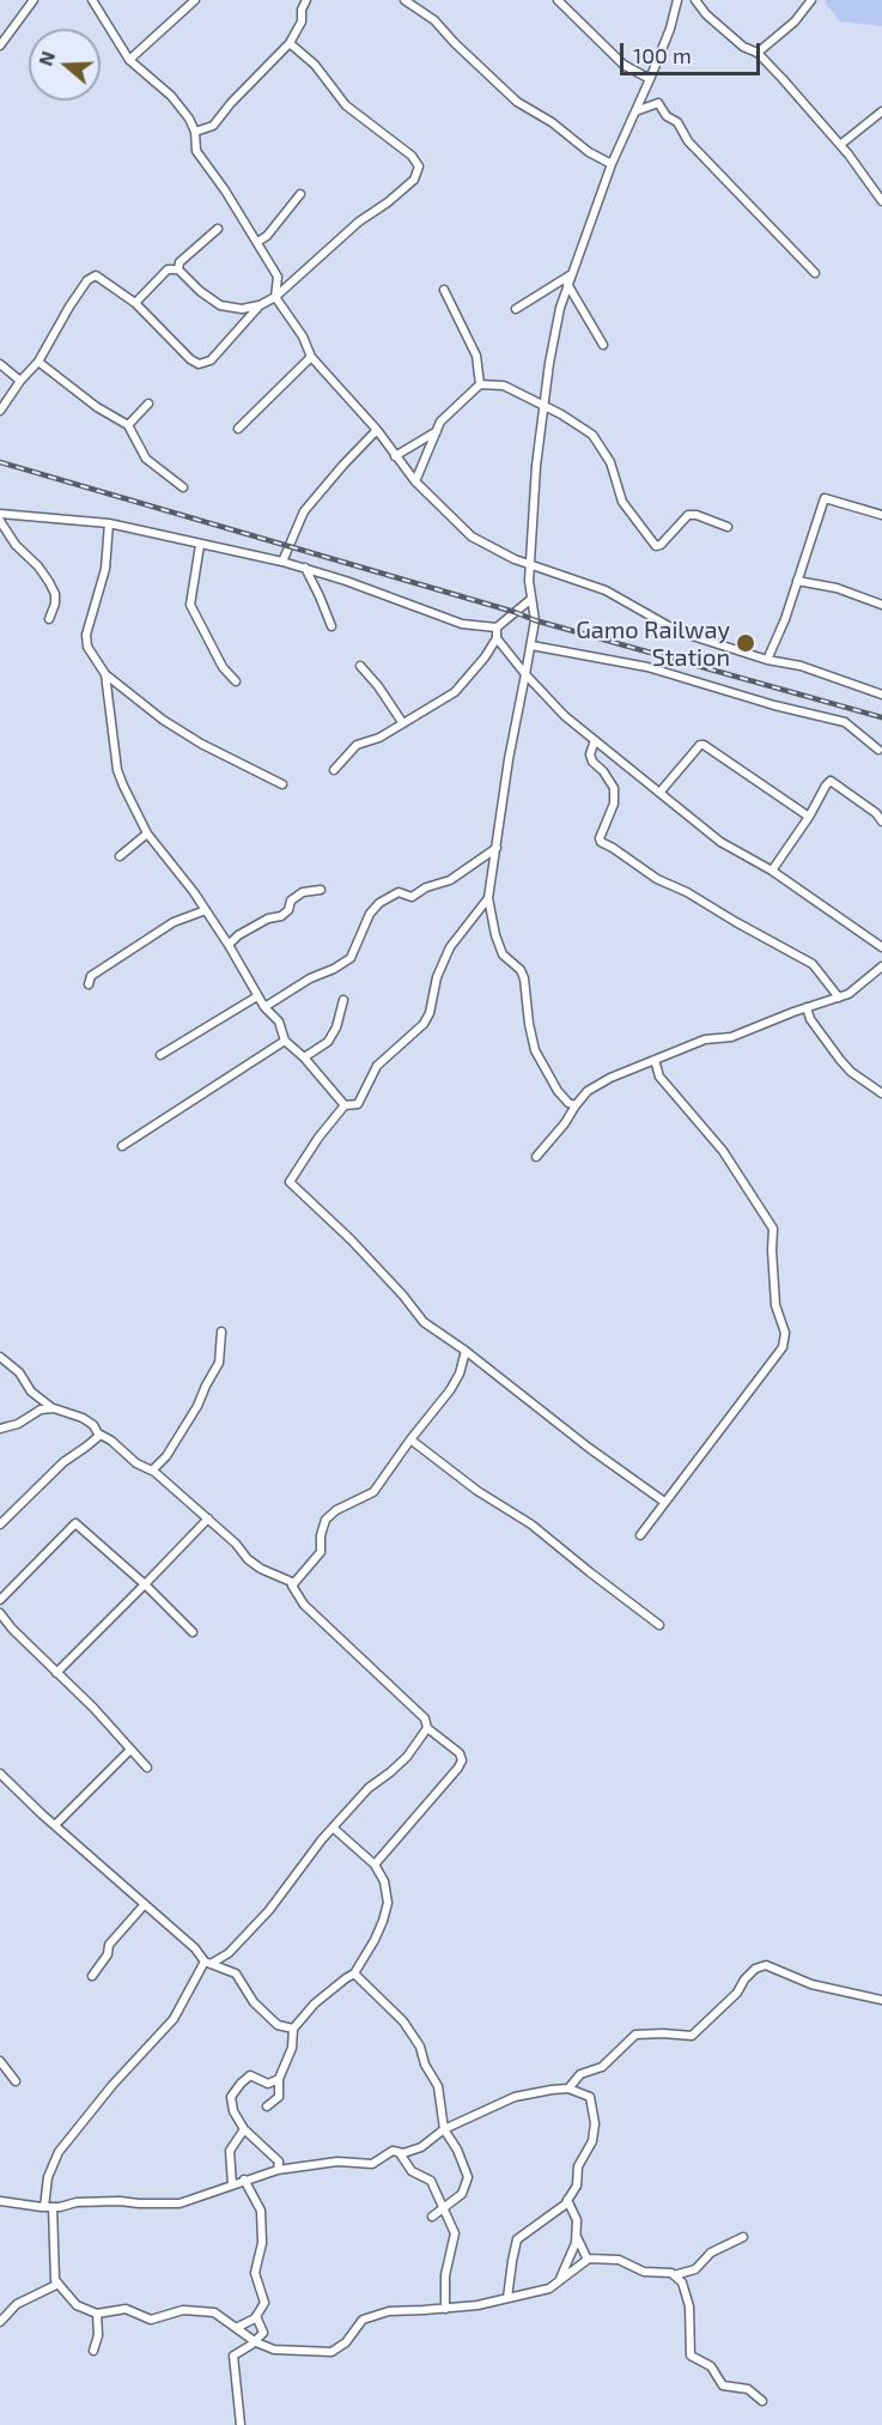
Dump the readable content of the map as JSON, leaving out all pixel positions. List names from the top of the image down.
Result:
{
  "places": ["Gamo Railway Station"],
  "scale_bar": "100 m",
  "north": "left"
}
